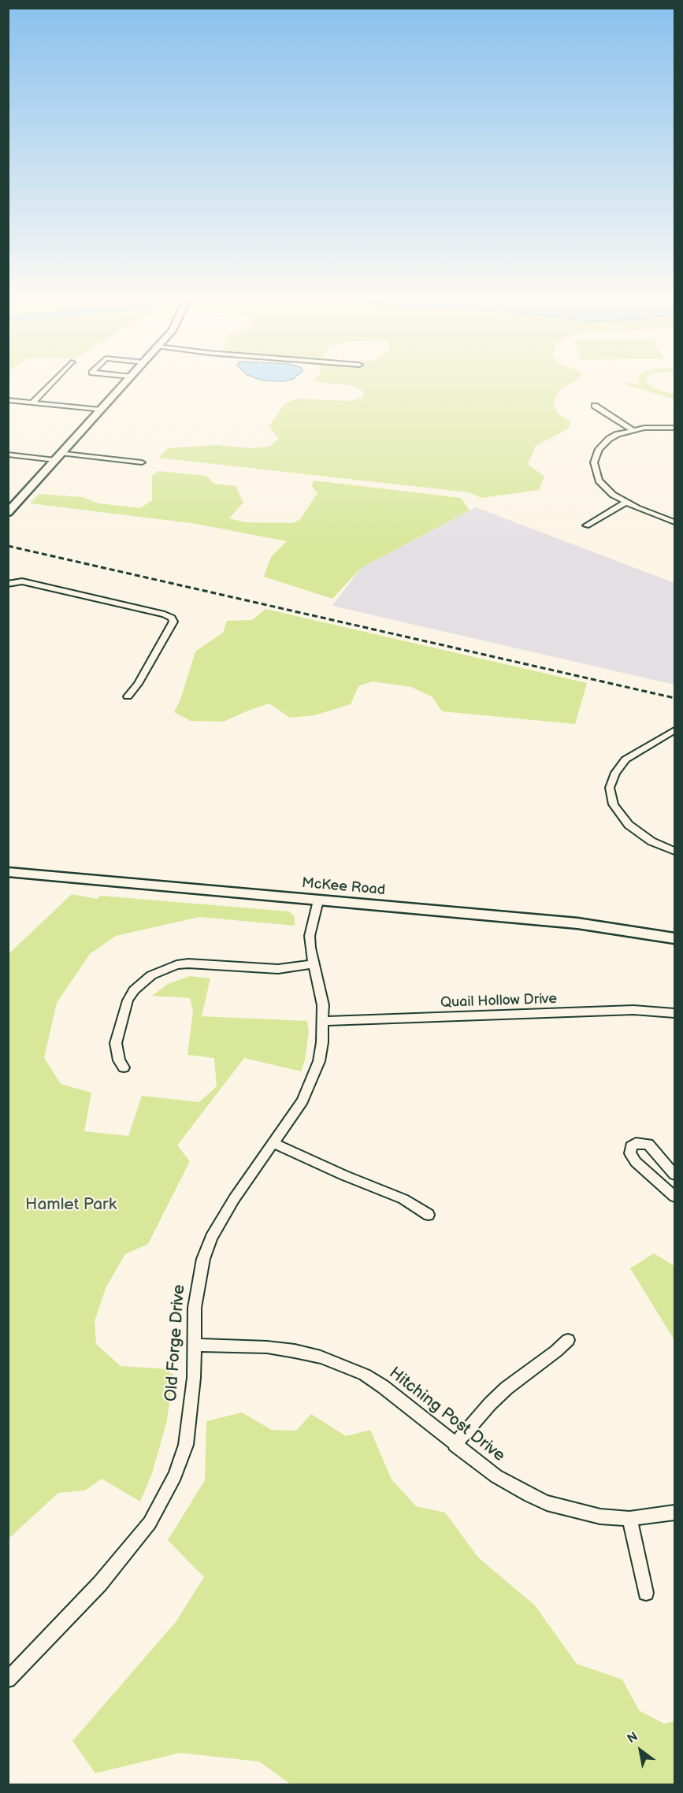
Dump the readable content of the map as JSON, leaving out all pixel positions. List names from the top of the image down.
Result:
{
  "streets": {
    "street": [
      "McKee Road",
      "Quail Hollow Drive",
      "Old Forge Drive",
      "Hitching Post Drive"
    ]
  },
  "crossings": [
    ["McKee Road", "Old Forge Drive"],
    ["Quail Hollow Drive", "Old Forge Drive"],
    ["Old Forge Drive", "Hitching Post Drive"]
  ],
  "parks": ["Hamlet Park"],
  "north": "top left"
}
